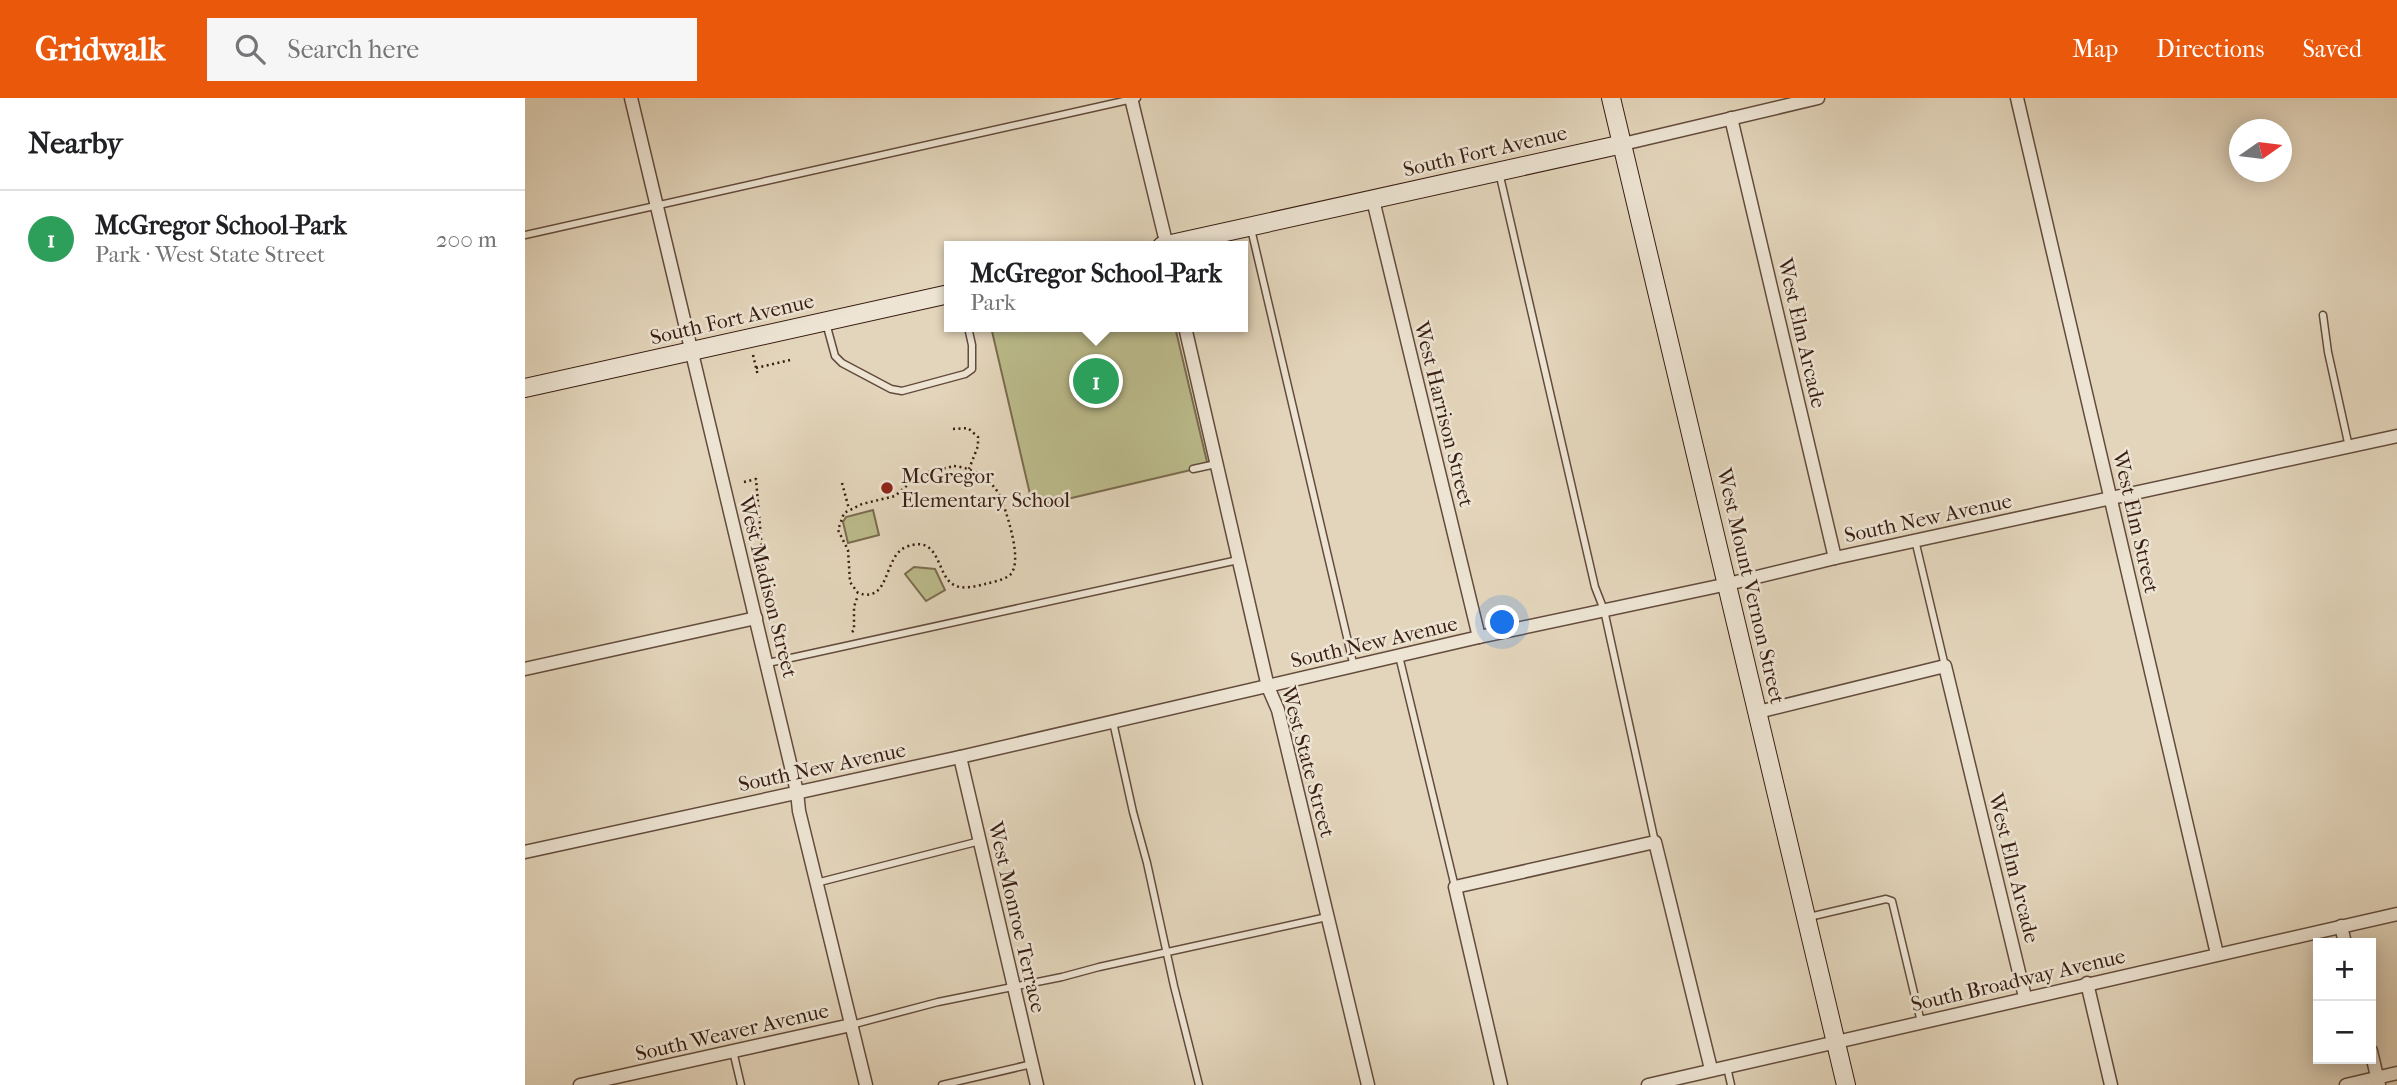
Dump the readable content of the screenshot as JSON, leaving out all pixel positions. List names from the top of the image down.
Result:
{
  "streets": {
    "street": [
      "South Fort Avenue",
      "West Elm Arcade",
      "West Harrison Street",
      "South New Avenue",
      "West Elm Street",
      "West Mount Vernon Street",
      "West Madison Street",
      "West State Street",
      "West Monroe Terrace",
      "South Broadway Avenue",
      "South Weaver Avenue"
    ]
  },
  "crossings": [
    ["South Fort Avenue", "West Elm Arcade"],
    ["South Fort Avenue", "West Harrison Street"],
    ["South Fort Avenue", "West Mount Vernon Street"],
    ["South Fort Avenue", "West Madison Street"],
    ["West Elm Arcade", "South New Avenue"],
    ["West Elm Arcade", "South Broadway Avenue"],
    ["West Harrison Street", "South New Avenue"],
    ["South New Avenue", "West Elm Street"],
    ["South New Avenue", "West Mount Vernon Street"],
    ["South New Avenue", "West Madison Street"],
    ["South New Avenue", "West State Street"],
    ["South New Avenue", "West Monroe Terrace"],
    ["West Elm Street", "South Broadway Avenue"],
    ["West Mount Vernon Street", "South Broadway Avenue"],
    ["West Madison Street", "South Weaver Avenue"]
  ],
  "places": ["McGregor Elementary School"],
  "north": "right",
  "page": {
    "header": "Gridwalk",
    "search": "Search here",
    "nav": ["Map", "Directions", "Saved"],
    "heading": "Nearby",
    "list": [
      {
        "mark": "1",
        "name": "McGregor School-Park",
        "note": "Park · West State Street",
        "value": "200 m"
      }
    ],
    "popup": ["McGregor School-Park", "Park"],
    "pins": "1",
    "map_buttons": ["+", "−"]
  }
}
